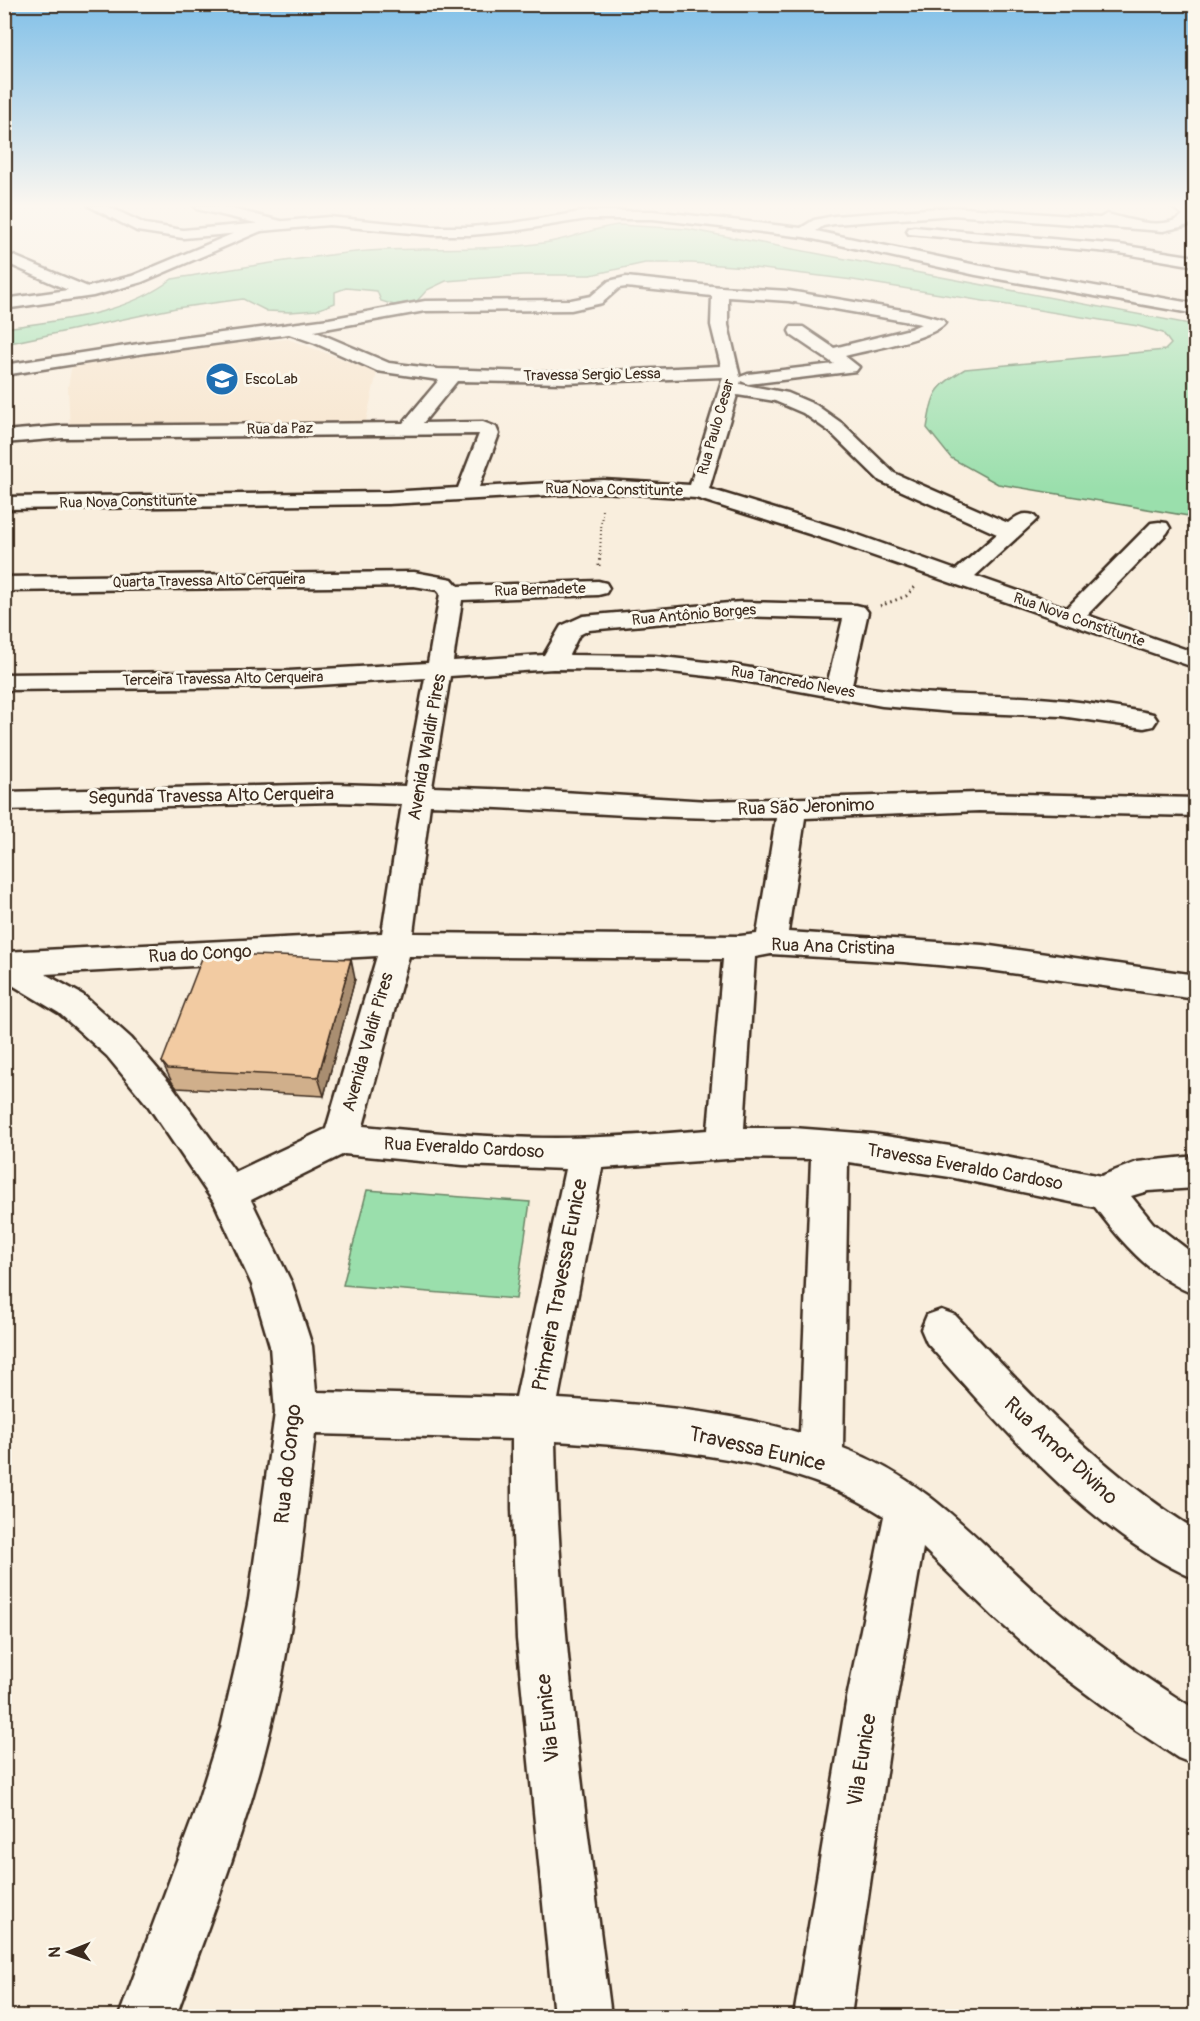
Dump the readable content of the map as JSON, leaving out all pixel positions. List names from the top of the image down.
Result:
{
  "streets": {
    "street": [
      "Travessa Sergio Lessa",
      "Rua Paulo Cesar",
      "Rua da Paz",
      "Rua Nova Constitunte",
      "Quarta Travessa Alto Cerqueira",
      "Rua Bernadete",
      "Rua Antônio Borges",
      "Terceira Travessa Alto Cerqueira",
      "Rua Tancredo Neves",
      "Avenida Waldir Pires",
      "Segunda Travessa Alto Cerqueira",
      "Rua São Jeronimo",
      "Rua Ana Cristina",
      "Rua do Congo",
      "Avenida Valdir Pires",
      "Rua Everaldo Cardoso",
      "Travessa Everaldo Cardoso",
      "Primeira Travessa Eunice",
      "Travessa Eunice",
      "Rua Amor Divino",
      "Via Eunice",
      "Vila Eunice"
    ]
  },
  "crossings": [
    ["Travessa Sergio Lessa", "Rua Paulo Cesar"],
    ["Rua Paulo Cesar", "Rua Nova Constitunte"],
    ["Rua da Paz", "Rua Nova Constitunte"],
    ["Rua Nova Constitunte", "Rua Bernadete"],
    ["Quarta Travessa Alto Cerqueira", "Rua Bernadete"],
    ["Quarta Travessa Alto Cerqueira", "Avenida Waldir Pires"],
    ["Rua Bernadete", "Avenida Waldir Pires"],
    ["Rua Antônio Borges", "Rua Tancredo Neves"],
    ["Terceira Travessa Alto Cerqueira", "Rua Tancredo Neves"],
    ["Terceira Travessa Alto Cerqueira", "Avenida Waldir Pires"],
    ["Rua Tancredo Neves", "Avenida Waldir Pires"],
    ["Avenida Waldir Pires", "Segunda Travessa Alto Cerqueira"],
    ["Avenida Waldir Pires", "Rua São Jeronimo"],
    ["Avenida Waldir Pires", "Rua Ana Cristina"],
    ["Avenida Waldir Pires", "Rua do Congo"],
    ["Avenida Waldir Pires", "Avenida Valdir Pires"],
    ["Segunda Travessa Alto Cerqueira", "Rua São Jeronimo"],
    ["Rua Ana Cristina", "Rua do Congo"],
    ["Rua Ana Cristina", "Avenida Valdir Pires"],
    ["Rua do Congo", "Avenida Valdir Pires"],
    ["Rua do Congo", "Travessa Eunice"],
    ["Avenida Valdir Pires", "Rua Everaldo Cardoso"],
    ["Rua Everaldo Cardoso", "Travessa Everaldo Cardoso"],
    ["Rua Everaldo Cardoso", "Primeira Travessa Eunice"],
    ["Travessa Everaldo Cardoso", "Primeira Travessa Eunice"],
    ["Primeira Travessa Eunice", "Travessa Eunice"],
    ["Primeira Travessa Eunice", "Via Eunice"],
    ["Travessa Eunice", "Via Eunice"],
    ["Travessa Eunice", "Vila Eunice"]
  ],
  "places": {
    "school or university": ["EscoLab"]
  },
  "north": "left"
}
